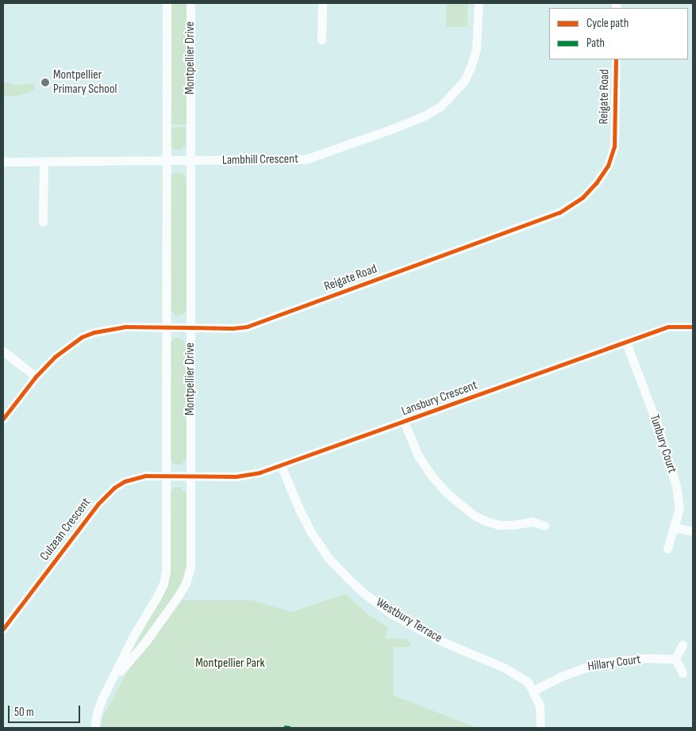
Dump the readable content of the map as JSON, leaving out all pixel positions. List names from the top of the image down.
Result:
{
  "streets": {
    "street": [
      "Montpellier Drive",
      "Reigate Road",
      "Lambhill Crescent",
      "Lansbury Crescent",
      "Tunbury Court",
      "Culzean Crescent",
      "Westbury Terrace",
      "Hillary Court"
    ]
  },
  "crossings": [
    ["Montpellier Drive", "Reigate Road"],
    ["Montpellier Drive", "Lambhill Crescent"],
    ["Montpellier Drive", "Lansbury Crescent"],
    ["Montpellier Drive", "Culzean Crescent"],
    ["Lansbury Crescent", "Tunbury Court"],
    ["Lansbury Crescent", "Culzean Crescent"],
    ["Lansbury Crescent", "Westbury Terrace"],
    ["Westbury Terrace", "Hillary Court"]
  ],
  "parks": ["Montpellier Park"],
  "places": ["Montpellier Primary School"],
  "legend": ["Cycle path", "Path"],
  "scale_bar": "50 m"
}
